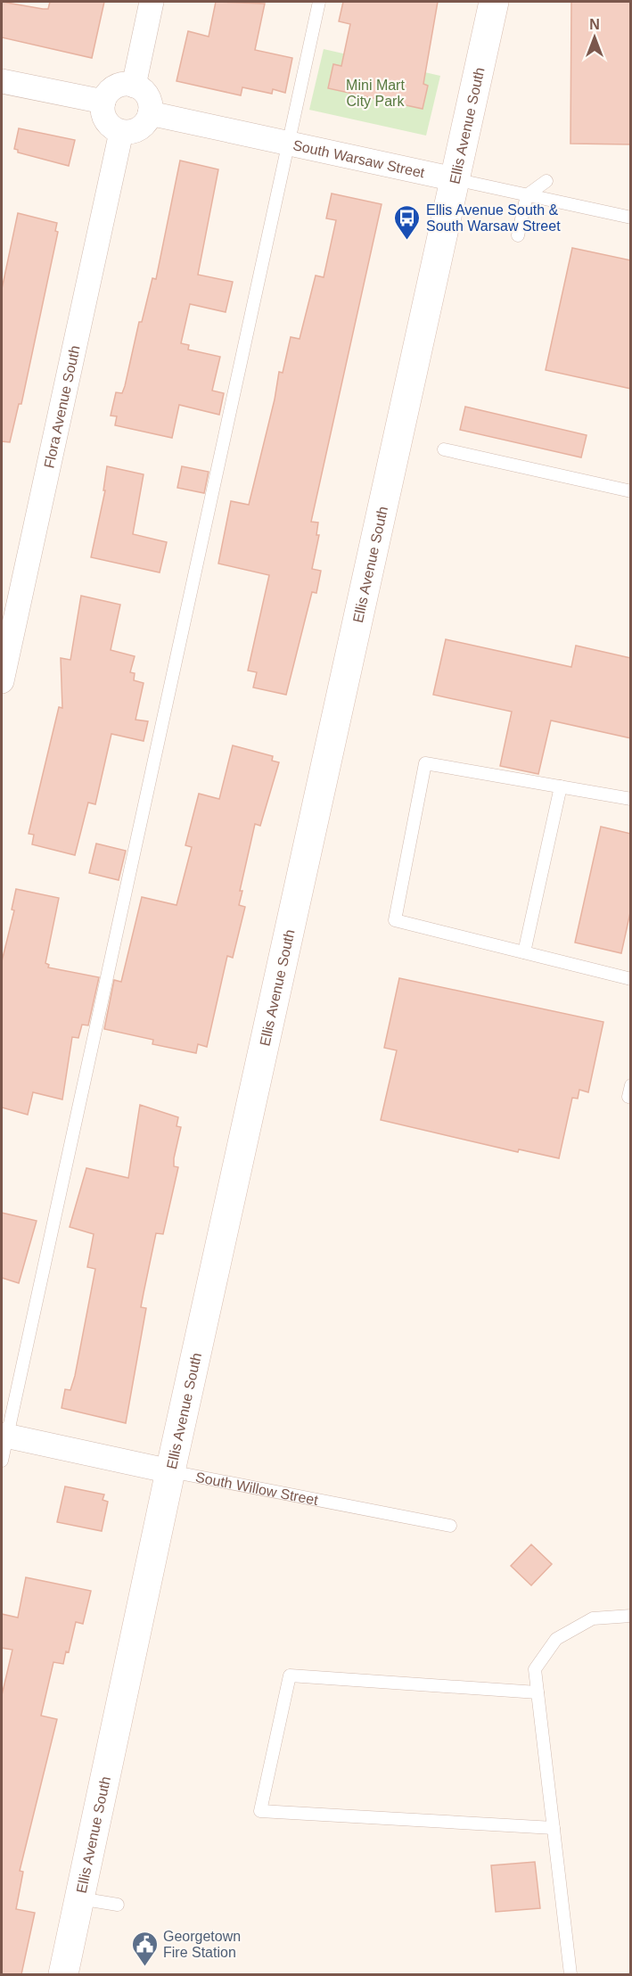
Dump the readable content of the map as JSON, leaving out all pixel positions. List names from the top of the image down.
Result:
{
  "streets": {
    "street": [
      "Ellis Avenue South",
      "South Warsaw Street",
      "Flora Avenue South",
      "South Willow Street"
    ]
  },
  "crossings": [
    ["Ellis Avenue South", "South Warsaw Street"],
    ["Ellis Avenue South", "South Willow Street"],
    ["South Warsaw Street", "Flora Avenue South"]
  ],
  "parks": ["Mini Mart City Park"],
  "places": {
    "bus stop": ["Ellis Avenue South & South Warsaw Street"],
    "public building": ["Georgetown Fire Station"]
  },
  "north": "top"
}
